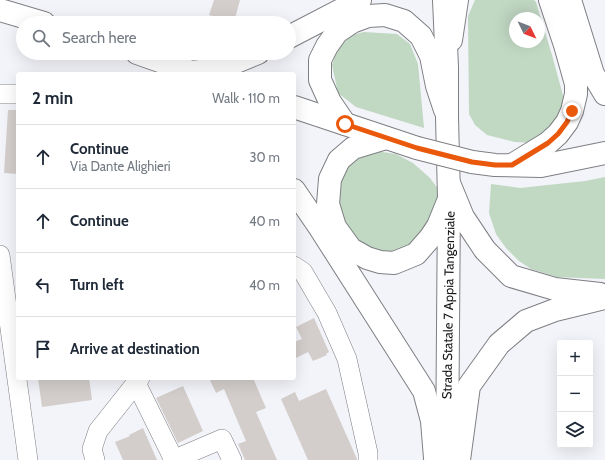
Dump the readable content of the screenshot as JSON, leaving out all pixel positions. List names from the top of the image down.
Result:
{
  "streets": {
    "main road": ["Strada Statale 7 Appia Tangenziale"]
  },
  "north": "bottom right",
  "page": {
    "search": "Search here",
    "heading": ["2 min", "Walk · 110 m"],
    "list": [
      ["Continue", "Via Dante Alighieri", "30 m"],
      ["Continue", "40 m"],
      ["Turn left", "40 m"],
      "Arrive at destination"
    ],
    "map_buttons": ["+", "−"]
  }
}
